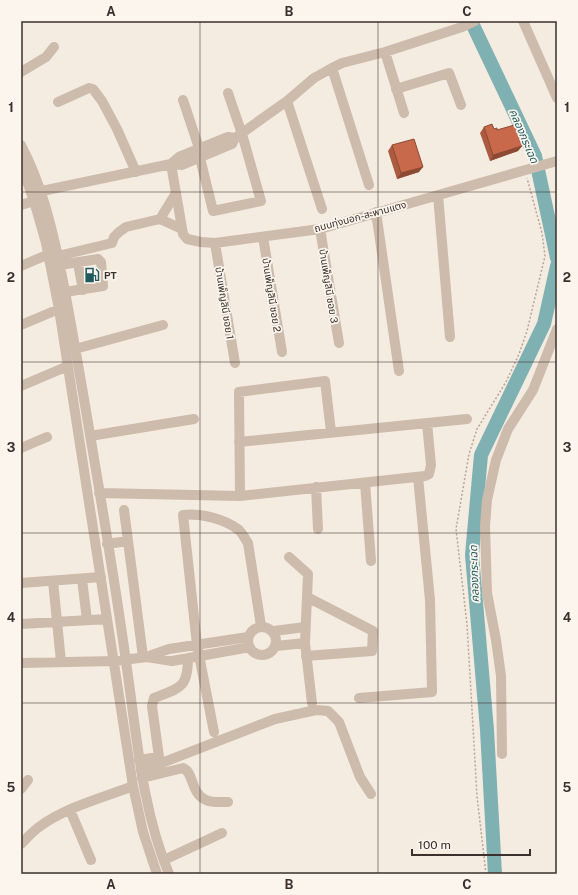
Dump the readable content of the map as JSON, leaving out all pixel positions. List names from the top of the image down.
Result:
{
  "streets": {
    "street": [
      "ถนนทุ่งนอก-สะพานแตง",
      "บ้านเพ็ญสินี ซอย 3",
      "บ้านเพ็ญสินี ซอย 2",
      "บ้านเพ็ญสินี ซอย 1"
    ]
  },
  "crossings": [
    ["ถนนทุ่งนอก-สะพานแตง", "บ้านเพ็ญสินี ซอย 3"],
    ["ถนนทุ่งนอก-สะพานแตง", "บ้านเพ็ญสินี ซอย 2"],
    ["ถนนทุ่งนอก-สะพานแตง", "บ้านเพ็ญสินี ซอย 1"]
  ],
  "water": ["คลองกระเฉด"],
  "places": {
    "fuel station": ["PT"]
  },
  "scale_bar": "100 m",
  "grid": {
    "columns": ["A", "B", "C"],
    "rows": [
      "1",
      "2",
      "3",
      "4",
      "5"
    ]
  }
}
